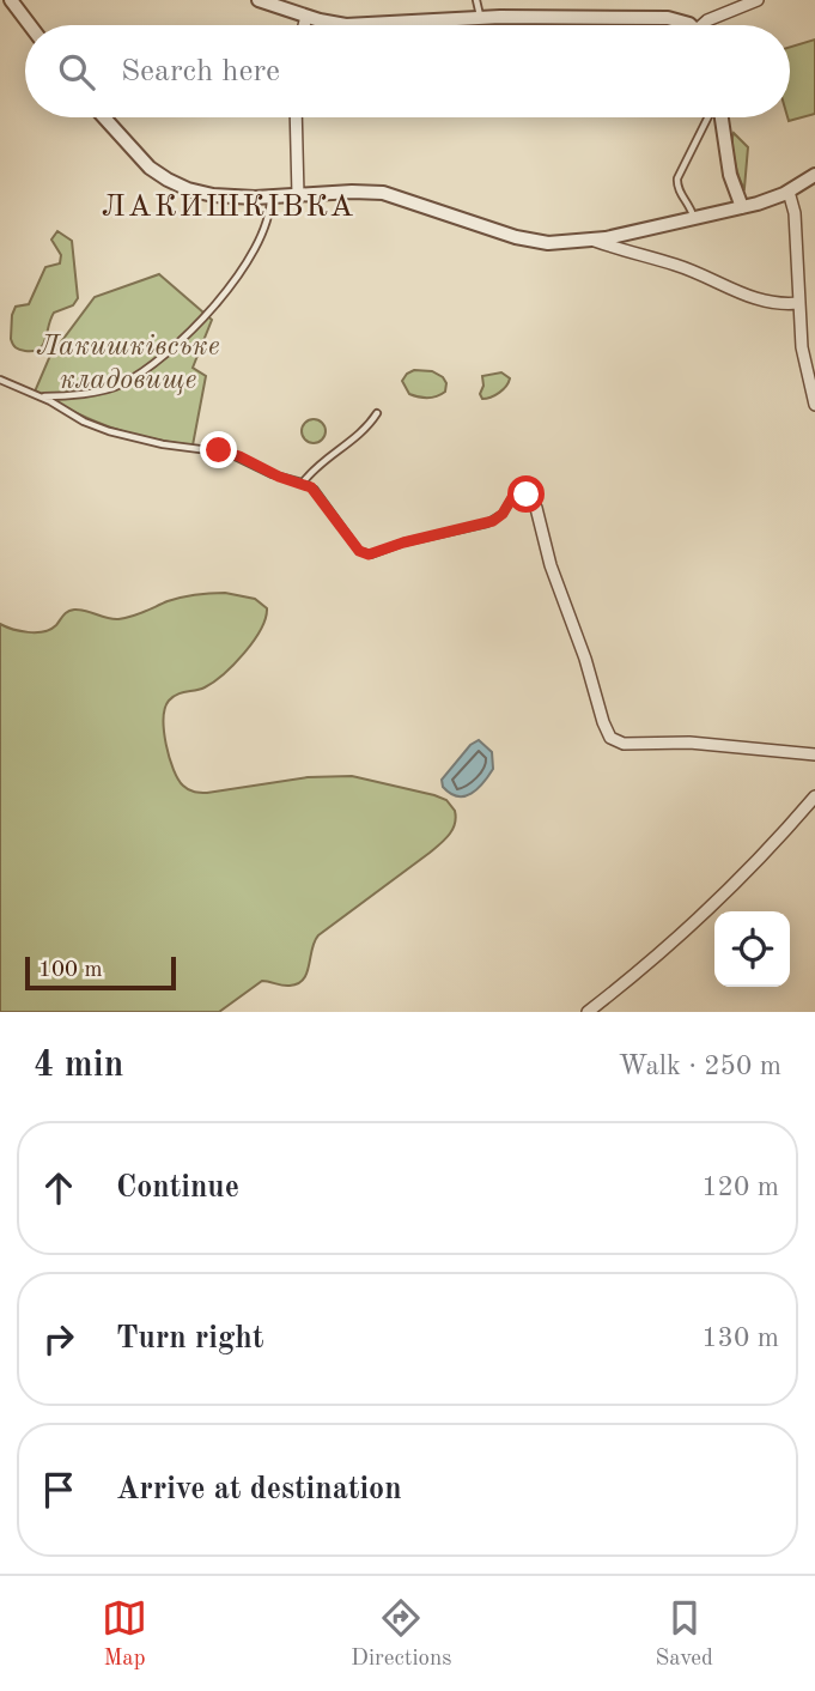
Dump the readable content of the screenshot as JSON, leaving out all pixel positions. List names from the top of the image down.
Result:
{
  "districts": ["ЛАКИШКІВКА"],
  "parks": ["Лакишківське кладовище"],
  "scale_bar": "100 m",
  "page": {
    "search": "Search here",
    "scale": "100 m",
    "heading": ["4 min", "Walk · 250 m"],
    "list": [
      ["Continue", "120 m"],
      ["Turn right", "130 m"],
      "Arrive at destination"
    ],
    "nav": ["Map", "Directions", "Saved"]
  }
}
